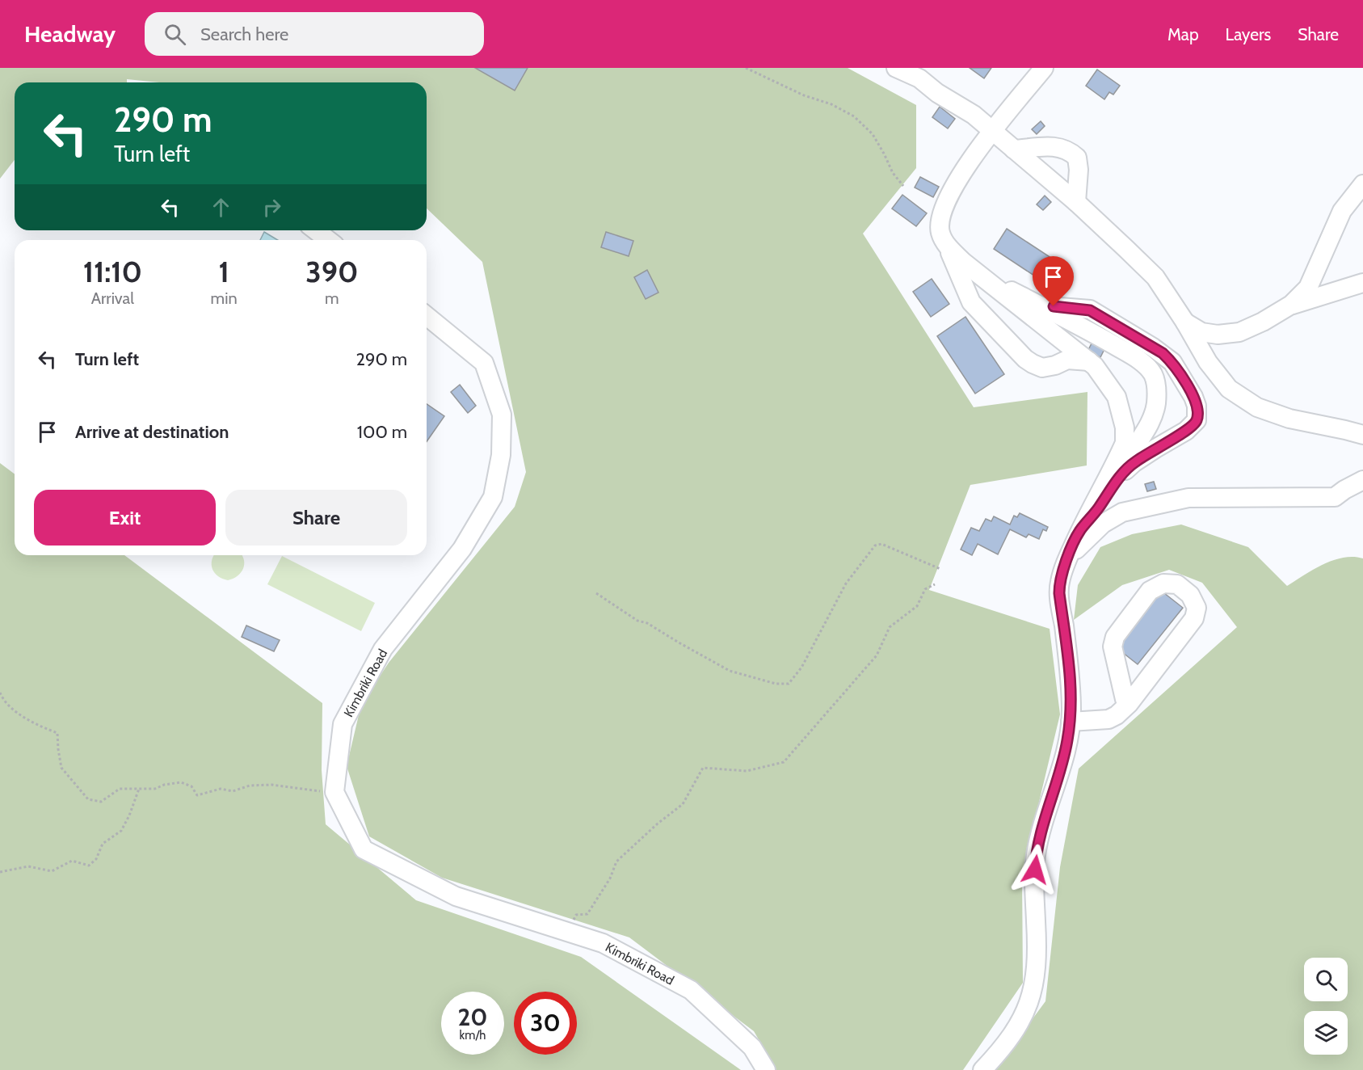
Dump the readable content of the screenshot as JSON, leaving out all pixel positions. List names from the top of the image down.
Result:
{
  "streets": {
    "street": ["Kimbriki Road"]
  },
  "page": {
    "header": "Headway",
    "search": "Search here",
    "nav": ["Map", "Layers", "Share"],
    "turn": ["290 m", "Turn left"],
    "eta": [
      "11:10",
      "Arrival",
      "1",
      "min",
      "390",
      "m"
    ],
    "list": [
      {
        "name": "Turn left",
        "value": "290 m"
      },
      {
        "name": "Arrive at destination",
        "value": "100 m"
      }
    ],
    "buttons": ["Exit", "Share"],
    "speed": "20 km/h",
    "limit": "30"
  }
}
